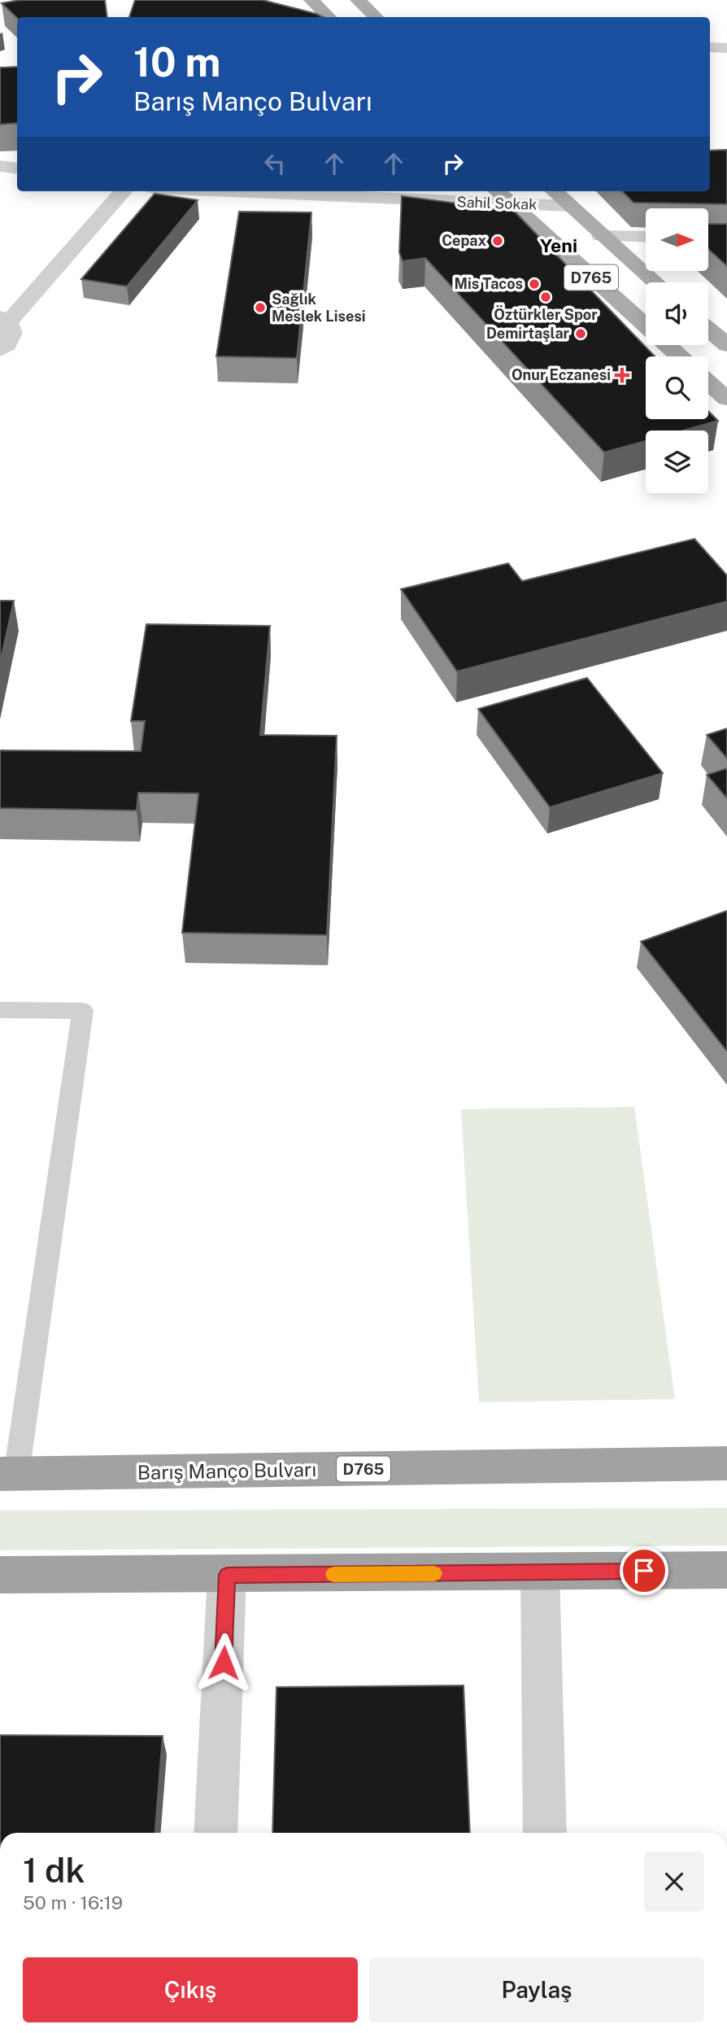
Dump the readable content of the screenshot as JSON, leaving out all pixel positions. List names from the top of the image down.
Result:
{
  "streets": {
    "highway": ["D765", "Barış Manço Bulvarı"],
    "street": ["Sahil Sokak"]
  },
  "crossings": [
    ["Sahil Sokak", "D765"]
  ],
  "districts": ["Yeni"],
  "places": {
    "other": [
      "Cepax",
      "Mis Tacos",
      "Öztürkler Spor",
      "Sağlık Meslek Lisesi",
      "Demirtaşlar"
    ],
    "health": ["Onur Eczanesi"]
  },
  "north": "right",
  "page": {
    "turn": ["10 m", "Barış Manço Bulvarı"],
    "heading": ["1 dk", "50 m · 16:19"],
    "buttons": ["Çıkış", "Paylaş"]
  }
}
